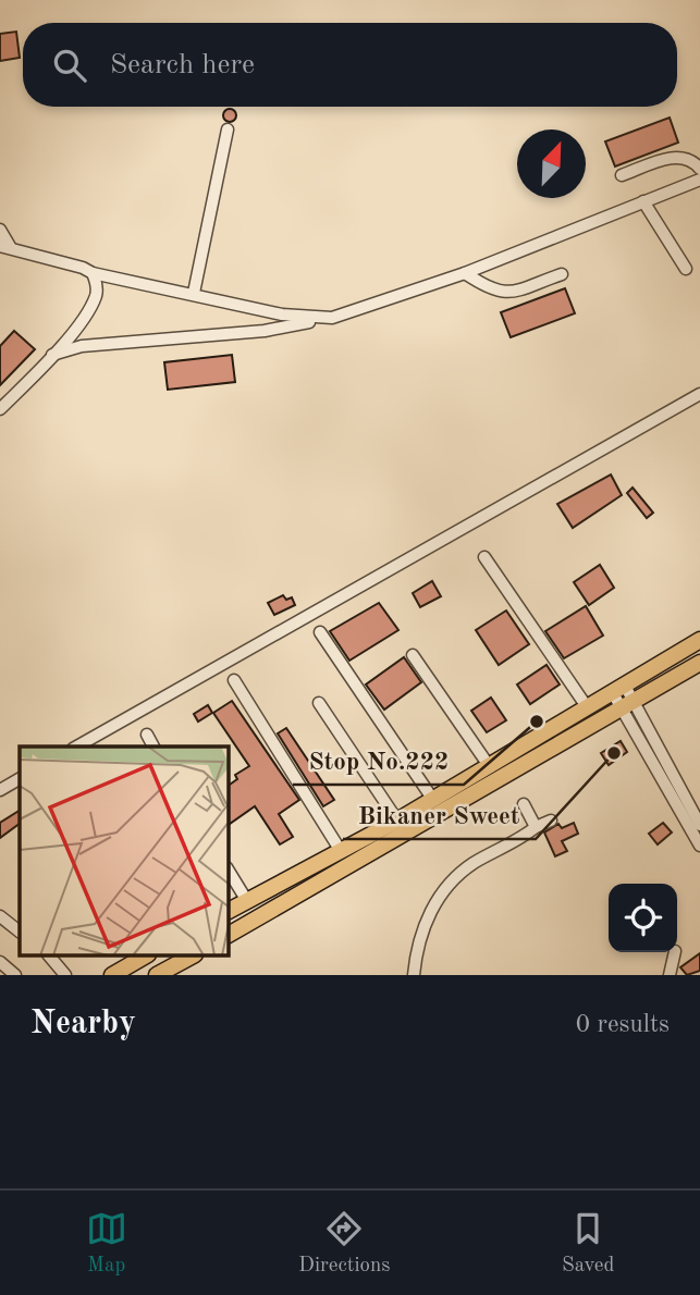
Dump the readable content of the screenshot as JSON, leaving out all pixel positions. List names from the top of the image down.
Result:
{
  "places": ["Stop No.222", "Bikaner Sweet"],
  "north": "top right",
  "page": {
    "search": "Search here",
    "heading": ["Nearby", "0 results"],
    "nav": ["Map", "Directions", "Saved"]
  }
}
